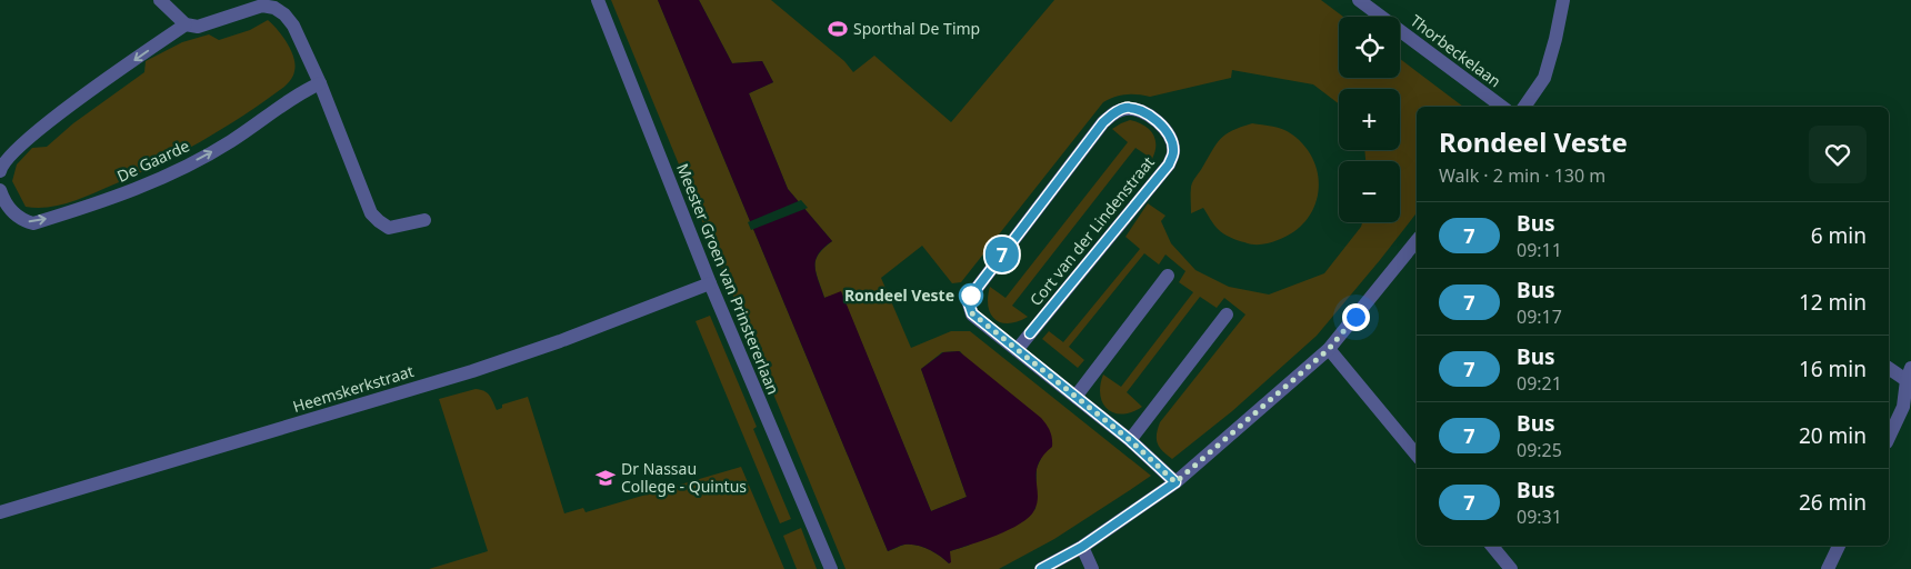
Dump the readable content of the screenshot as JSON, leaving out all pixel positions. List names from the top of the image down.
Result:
{
  "streets": {
    "street": [
      "Thorbeckelaan",
      "De Gaarde",
      "Cort van der Lindenstraat",
      "Meester Groen van Prinstererlaan",
      "Heemskerkstraat"
    ]
  },
  "crossings": [
    ["Meester Groen van Prinstererlaan", "Heemskerkstraat"]
  ],
  "places": {
    "sports": ["Sporthal De Timp"],
    "other": ["Rondeel Veste"],
    "school or university": ["Dr Nassau College - Quintus"]
  },
  "lines": ["bus line 7"],
  "page": {
    "on_map": "7",
    "map_buttons": ["+", "−"],
    "heading": ["Rondeel Veste", "Walk · 2 min · 130 m"],
    "list": [
      {
        "mark": "7",
        "name": "Bus",
        "note": "09:11",
        "value": "6 min"
      },
      {
        "mark": "7",
        "name": "Bus",
        "note": "09:17",
        "value": "12 min"
      },
      {
        "mark": "7",
        "name": "Bus",
        "note": "09:21",
        "value": "16 min"
      },
      {
        "mark": "7",
        "name": "Bus",
        "note": "09:25",
        "value": "20 min"
      },
      {
        "mark": "7",
        "name": "Bus",
        "note": "09:31",
        "value": "26 min"
      }
    ]
  }
}
